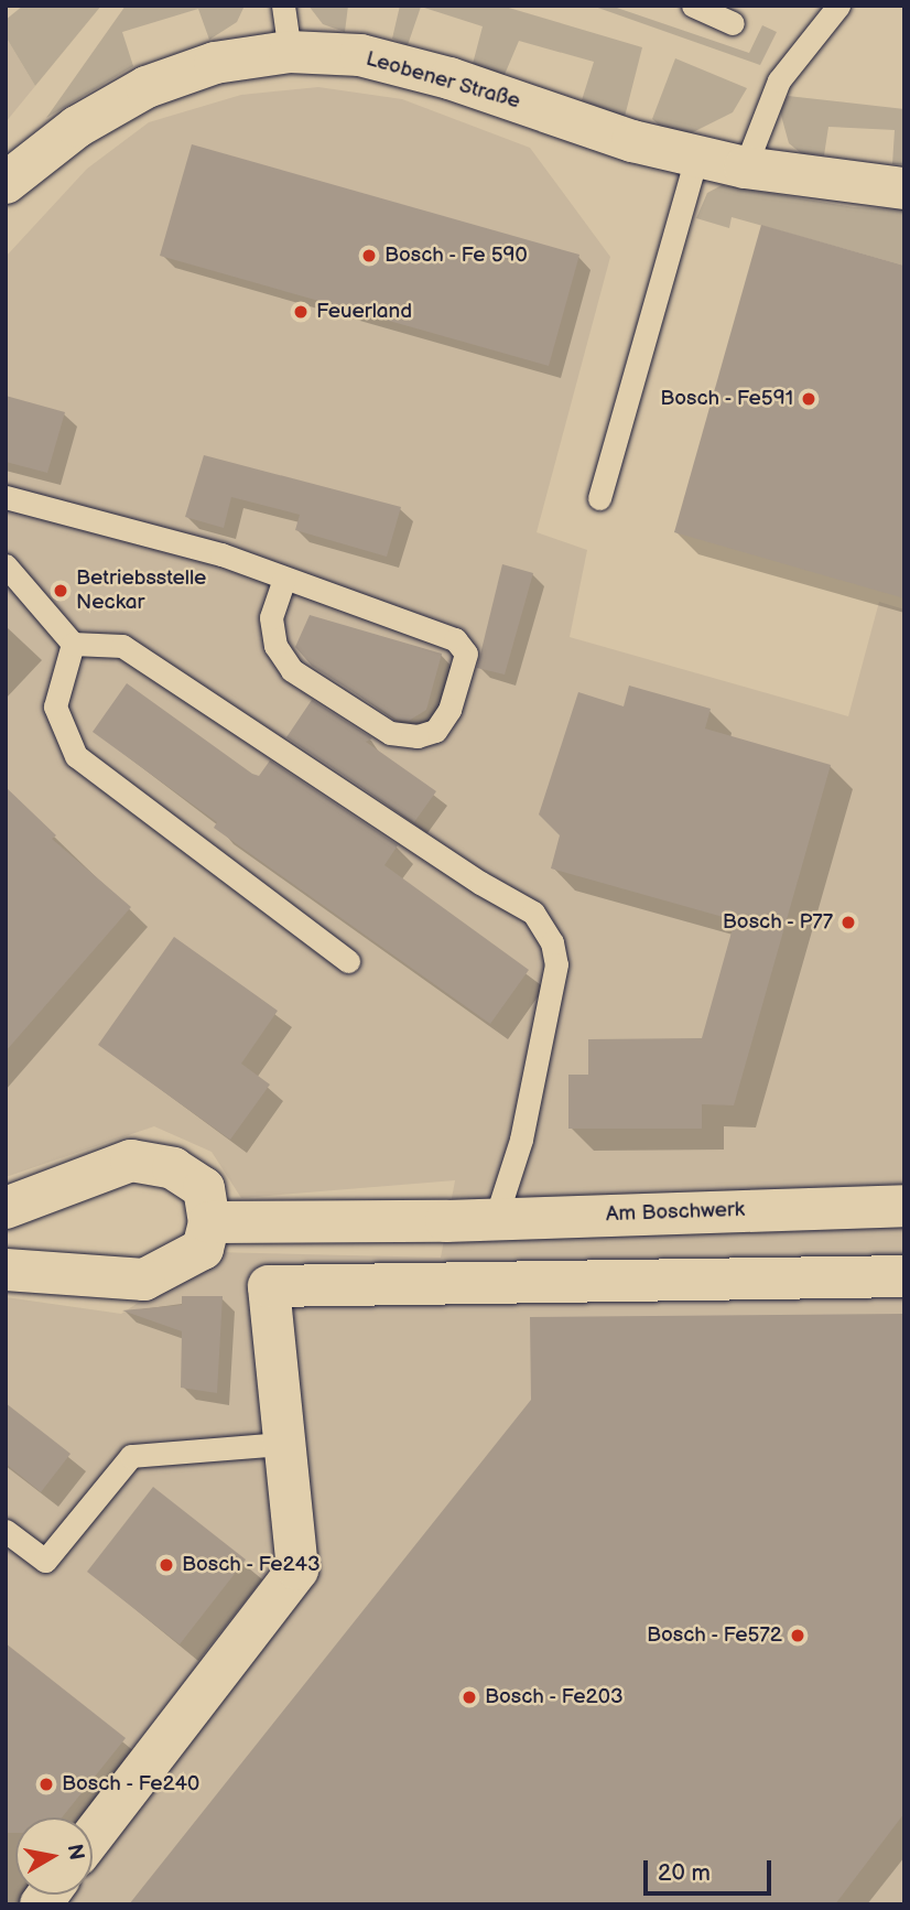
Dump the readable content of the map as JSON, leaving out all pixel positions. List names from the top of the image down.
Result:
{
  "streets": {
    "street": ["Leobener Straße", "Am Boschwerk"]
  },
  "places": [
    "Bosch - Fe 590",
    "Feuerland",
    "Bosch - Fe591",
    "Betriebsstelle Neckar",
    "Bosch - P77",
    "Bosch - Fe243",
    "Bosch - Fe572",
    "Bosch - Fe203",
    "Bosch - Fe240"
  ],
  "scale_bar": "20 m",
  "north": "right"
}
